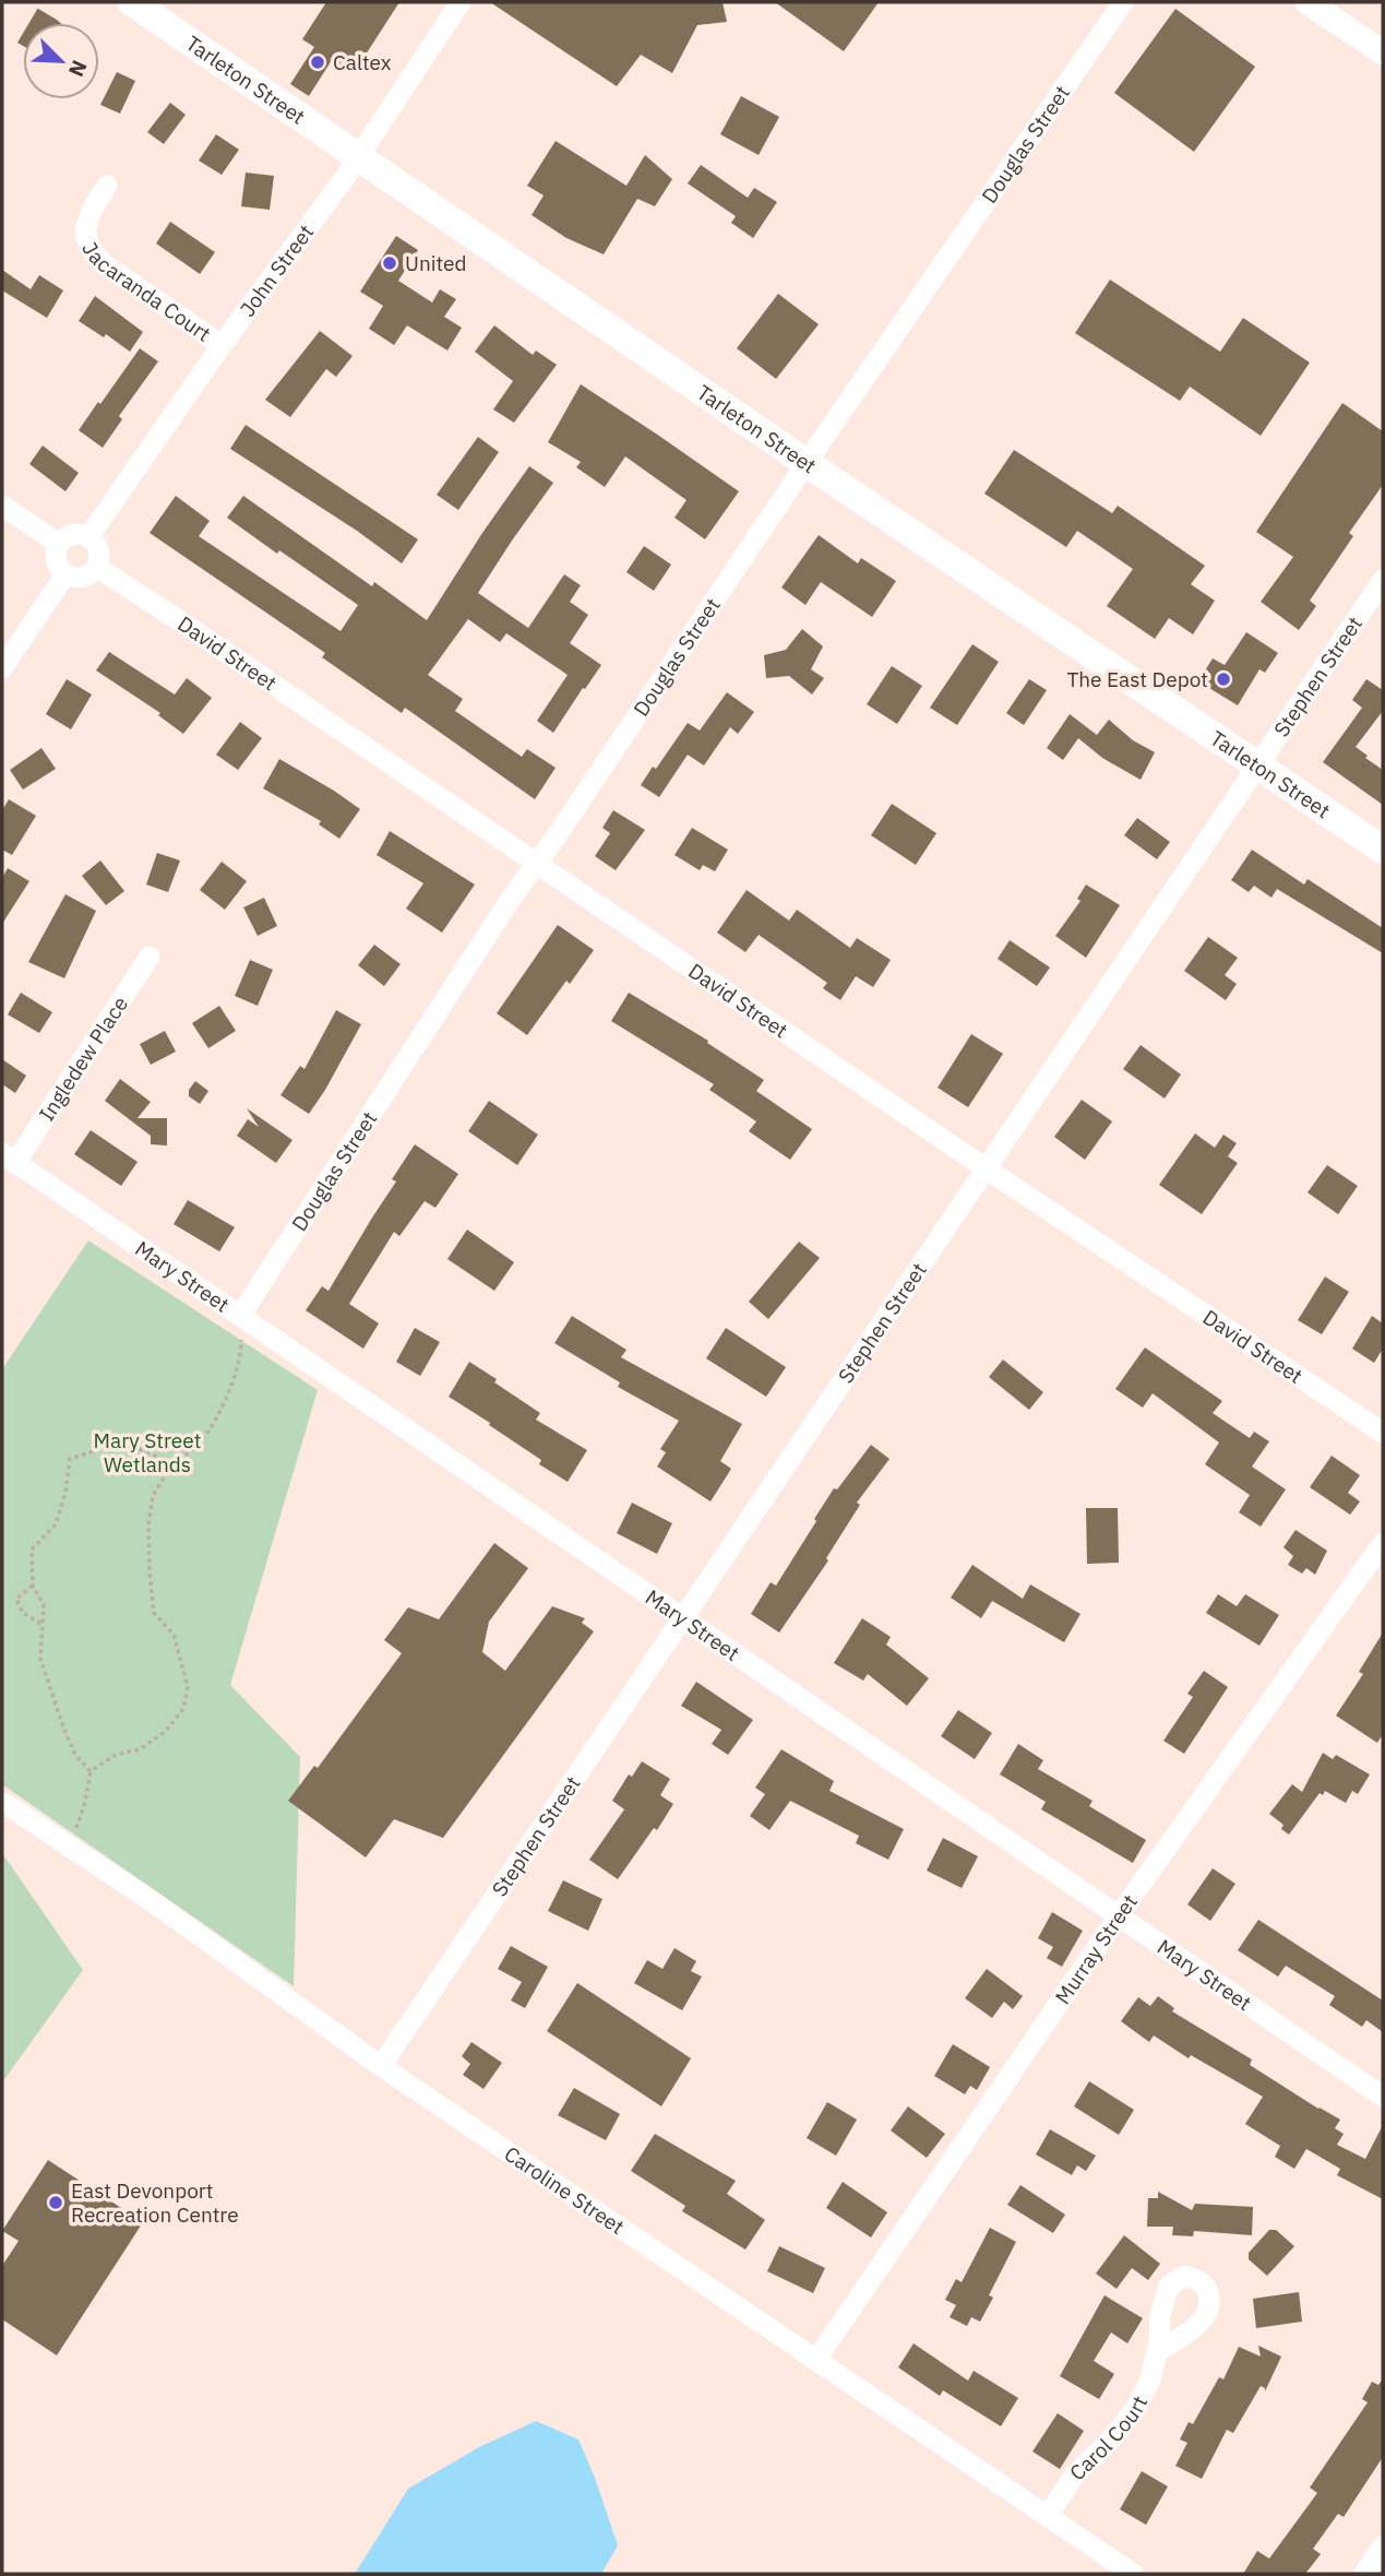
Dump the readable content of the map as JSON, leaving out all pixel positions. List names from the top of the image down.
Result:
{
  "streets": {
    "main road": ["Tarleton Street"],
    "street": [
      "Douglas Street",
      "John Street",
      "Jacaranda Court",
      "David Street",
      "Stephen Street",
      "Ingledew Place",
      "Mary Street",
      "Murray Street",
      "Caroline Street",
      "Carol Court"
    ]
  },
  "crossings": [
    ["Tarleton Street", "Douglas Street"],
    ["Tarleton Street", "John Street"],
    ["Tarleton Street", "Stephen Street"],
    ["Douglas Street", "David Street"],
    ["Douglas Street", "Mary Street"],
    ["John Street", "Jacaranda Court"],
    ["John Street", "David Street"],
    ["David Street", "Stephen Street"],
    ["Stephen Street", "Mary Street"],
    ["Stephen Street", "Caroline Street"],
    ["Ingledew Place", "Mary Street"],
    ["Mary Street", "Murray Street"],
    ["Murray Street", "Caroline Street"],
    ["Caroline Street", "Carol Court"]
  ],
  "parks": ["Mary Street Wetlands"],
  "places": [
    "Caltex",
    "United",
    "The East Depot",
    "East Devonport Recreation Centre"
  ],
  "north": "bottom right"
}
